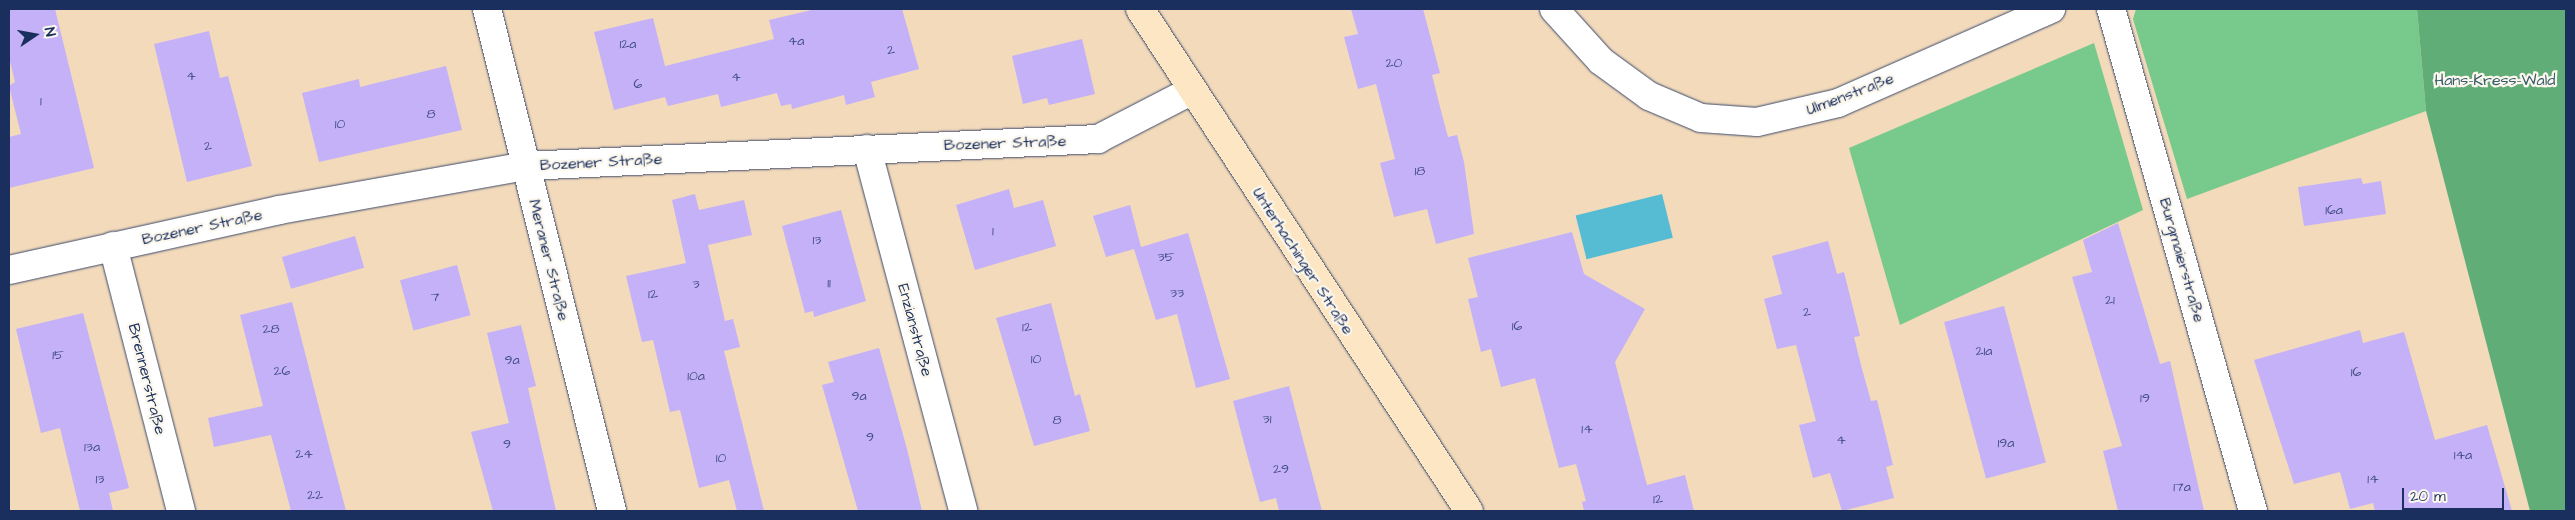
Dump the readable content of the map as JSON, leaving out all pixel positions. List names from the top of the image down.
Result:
{
  "streets": {
    "main road": ["Unterhachinger Straße"],
    "street": [
      "Ulmenstraße",
      "Bozener Straße",
      "Meraner Straße",
      "Burgmaierstraße",
      "Enzianstraße",
      "Brennerstraße"
    ]
  },
  "crossings": [
    ["Bozener Straße", "Meraner Straße"],
    ["Bozener Straße", "Unterhachinger Straße"],
    ["Bozener Straße", "Enzianstraße"],
    ["Bozener Straße", "Brennerstraße"]
  ],
  "parks": ["Hans-Kress-Wald"],
  "house_numbers": [
    "4a",
    "12a",
    "2",
    "20",
    "4",
    "4",
    "6",
    "1",
    "8",
    "10",
    "2",
    "18",
    "16a",
    "1",
    "13",
    "35",
    "11",
    "3",
    "33",
    "12",
    "7",
    "21",
    "2",
    "16",
    "12",
    "28",
    "21a",
    "15",
    "10",
    "9a",
    "26",
    "16",
    "10a",
    "9a",
    "19",
    "31",
    "8",
    "14",
    "9",
    "4",
    "19a",
    "9",
    "13a",
    "24",
    "14a",
    "10",
    "29",
    "13",
    "14",
    "17a",
    "22",
    "12"
  ],
  "scale_bar": "20 m",
  "north": "right"
}
